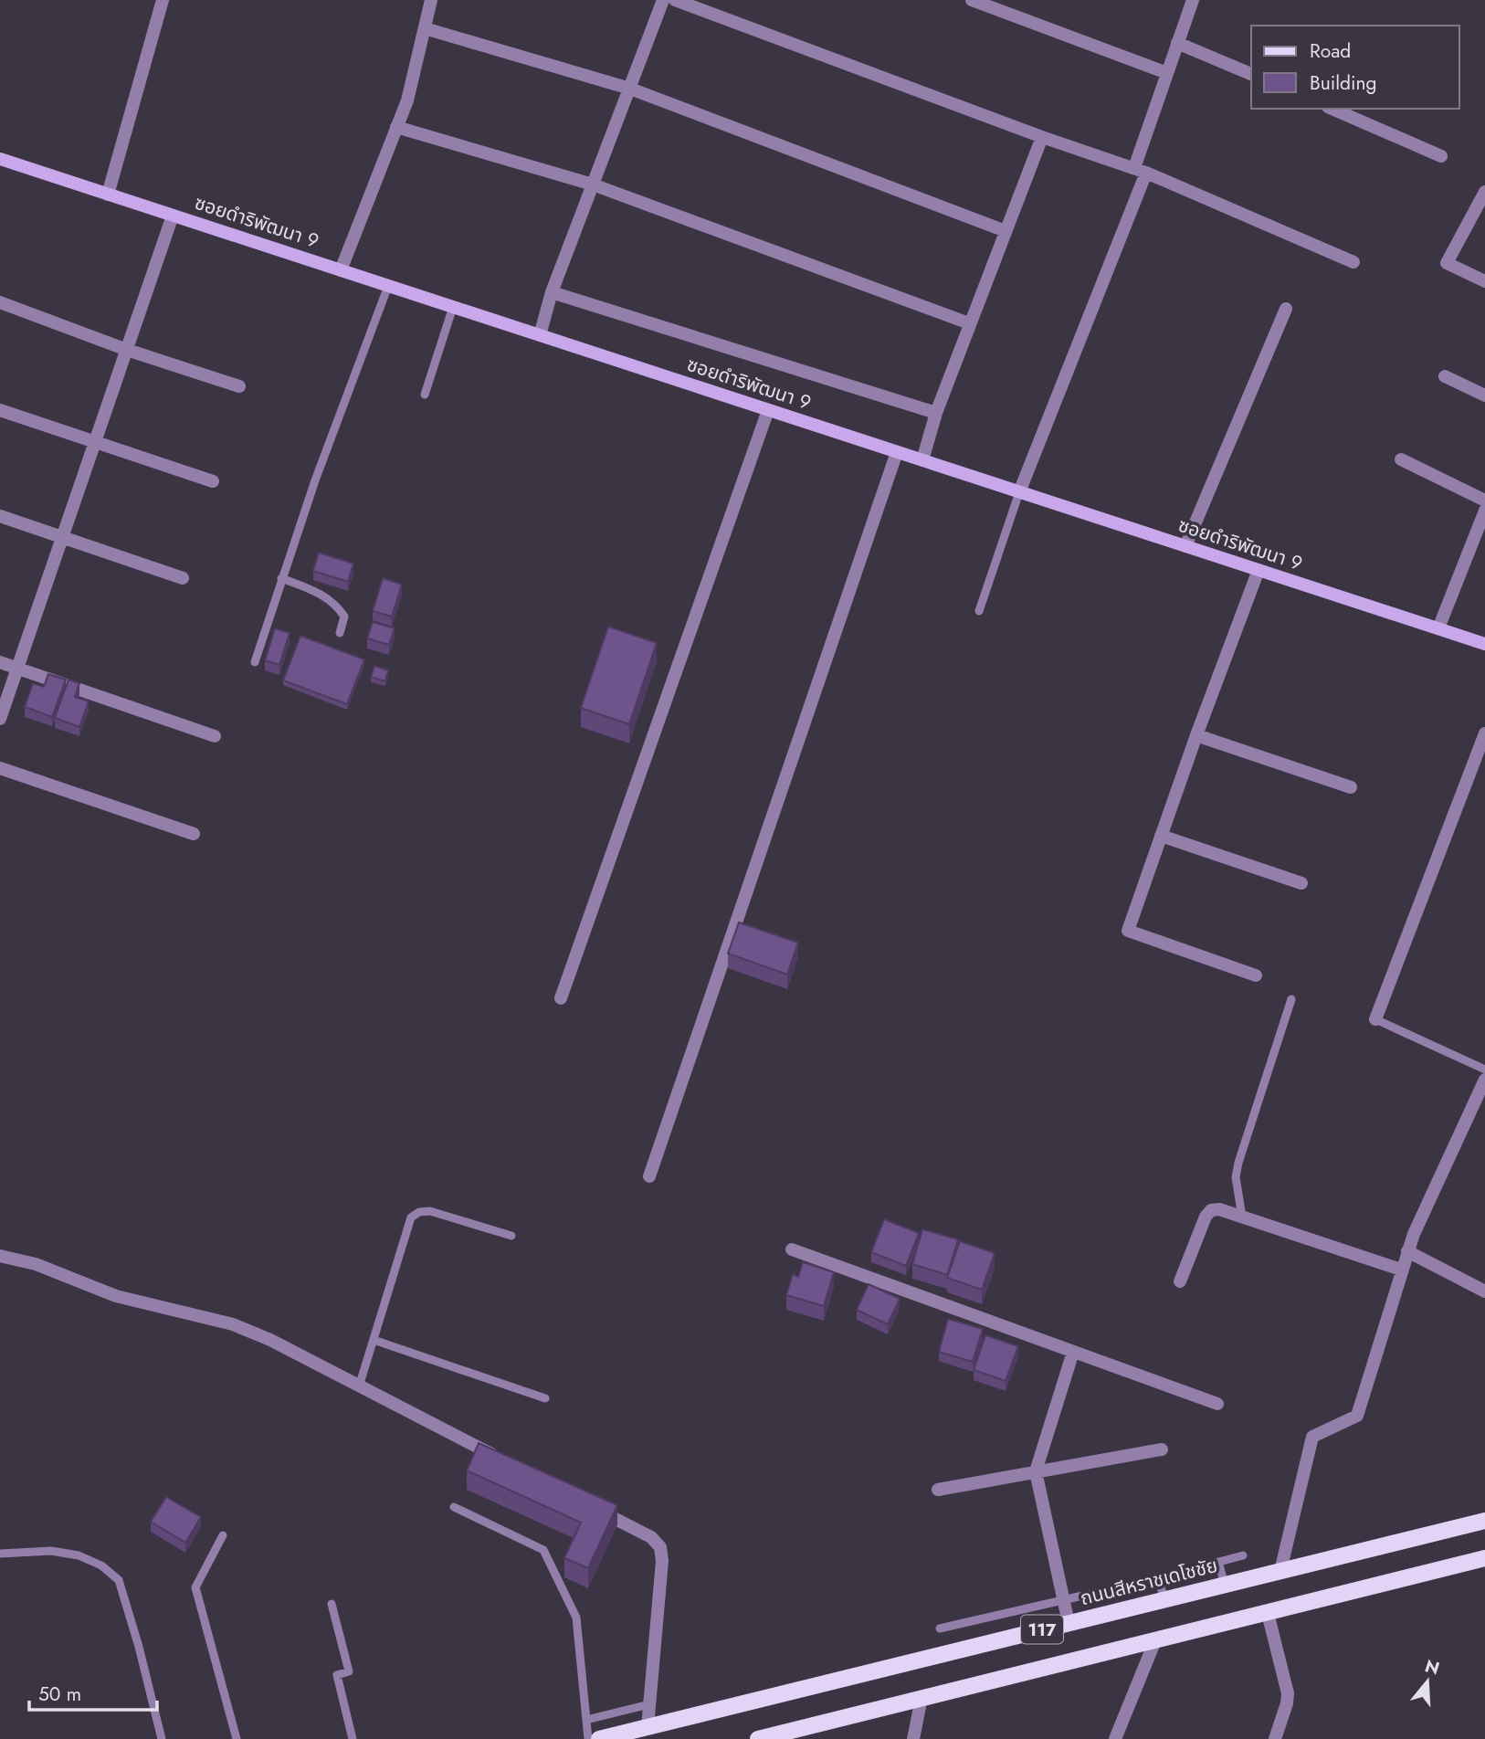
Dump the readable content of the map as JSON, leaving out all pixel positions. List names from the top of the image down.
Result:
{
  "streets": {
    "main road": ["ถนนสีหราชเดโชชัย", "117"],
    "street": ["ซอยดำริพัฒนา 9"]
  },
  "legend": ["Road", "Building"],
  "scale_bar": "50 m",
  "north": "top"
}
